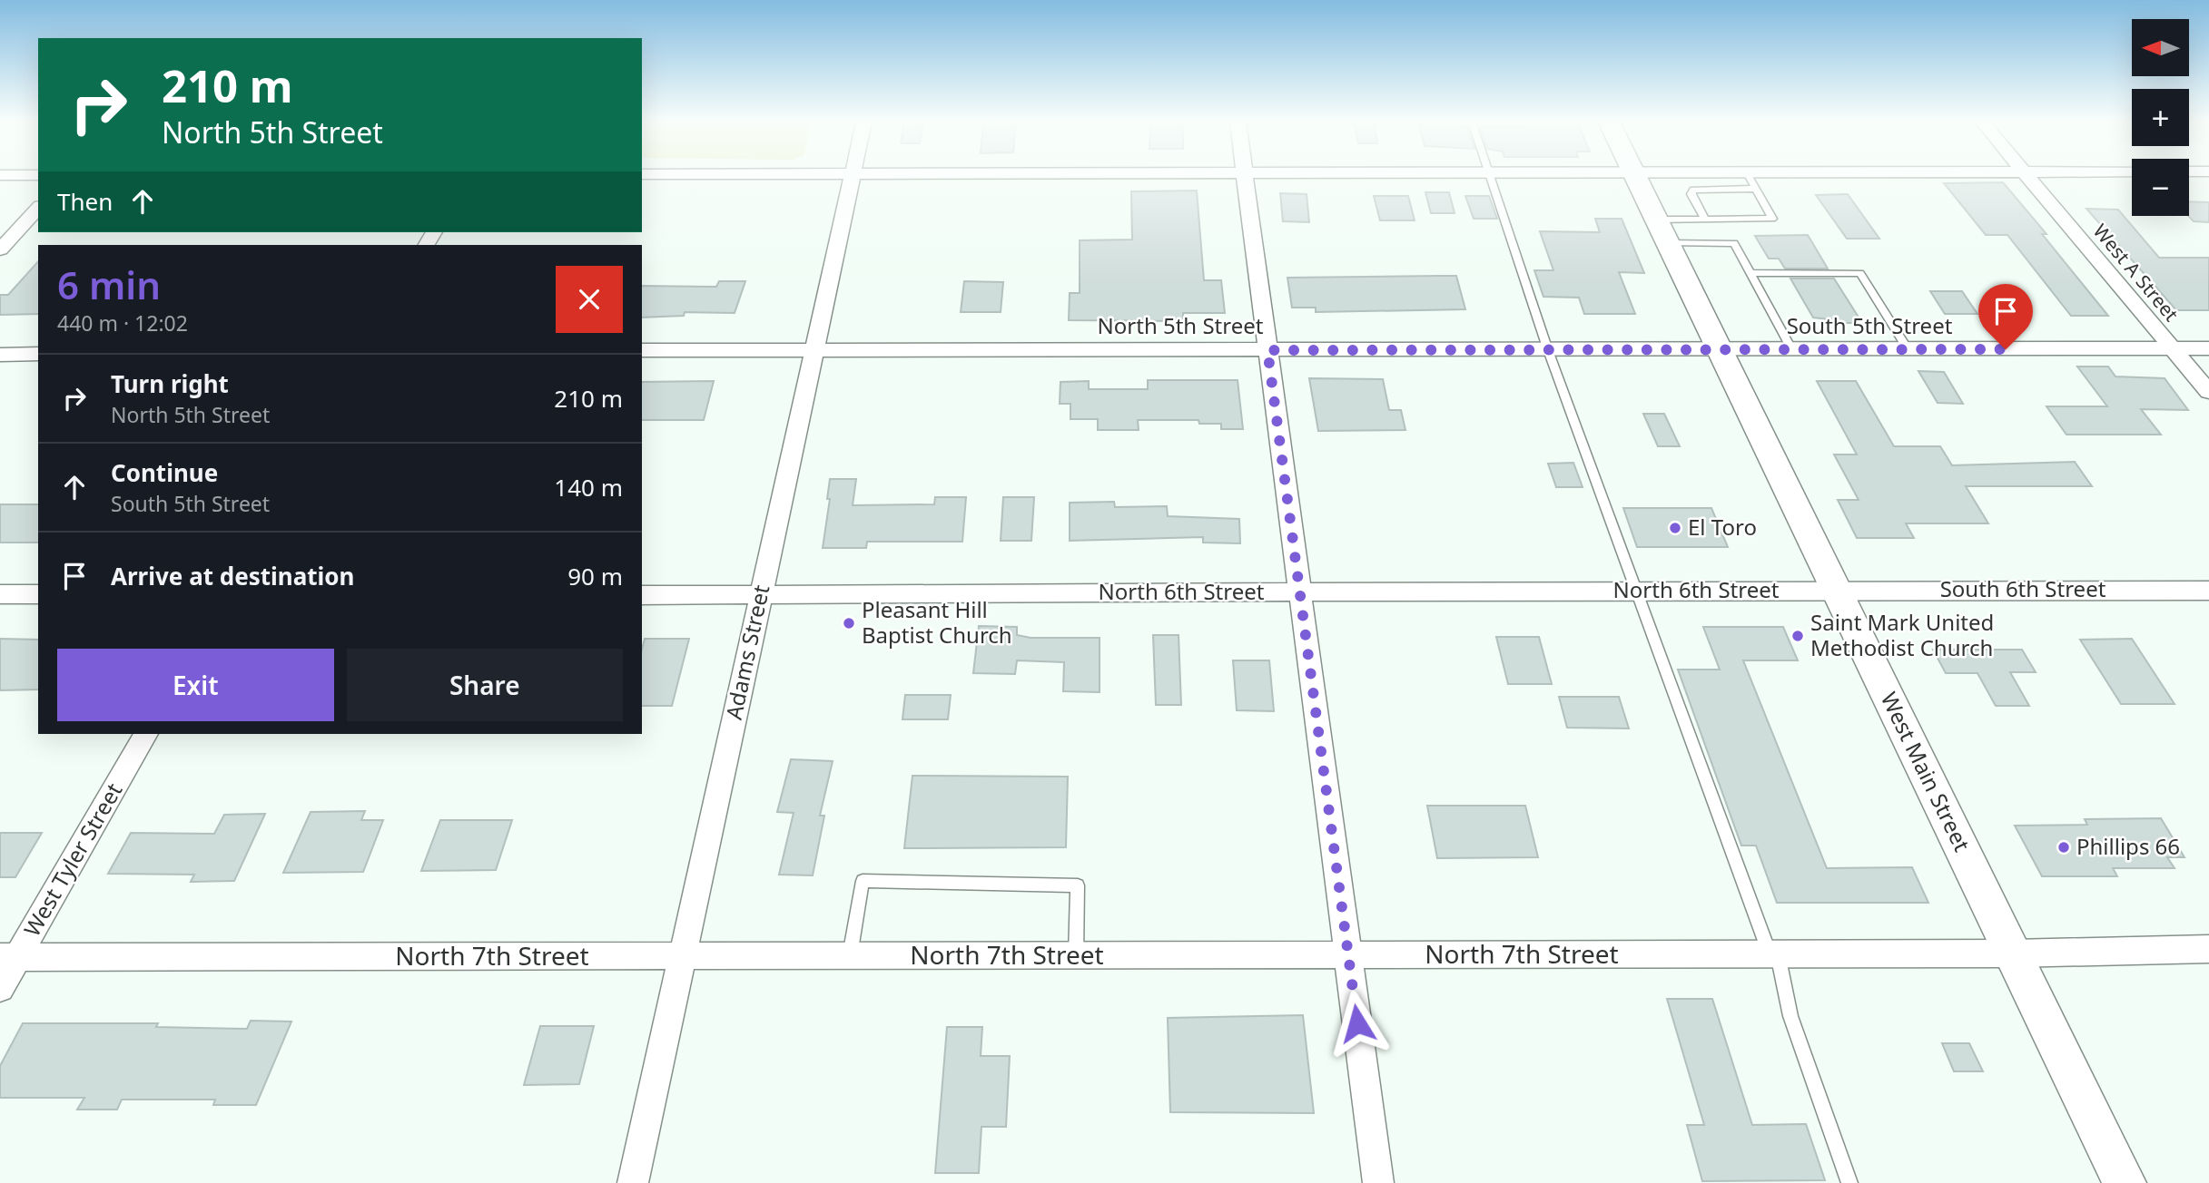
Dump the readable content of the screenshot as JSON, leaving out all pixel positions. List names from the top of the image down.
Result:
{
  "streets": {
    "main road": ["West Main Street"],
    "street": [
      "West A Street",
      "North 5th Street",
      "South 5th Street",
      "South 6th Street",
      "North 6th Street",
      "Adams Street",
      "West Tyler Street",
      "North 7th Street"
    ]
  },
  "crossings": [
    ["West A Street", "South 5th Street"],
    ["North 5th Street", "South 5th Street"],
    ["North 5th Street", "Adams Street"],
    ["North 5th Street", "West Main Street"],
    ["South 5th Street", "West Main Street"],
    ["South 6th Street", "North 6th Street"],
    ["South 6th Street", "West Main Street"],
    ["North 6th Street", "Adams Street"],
    ["North 6th Street", "West Main Street"],
    ["Adams Street", "North 7th Street"],
    ["West Main Street", "North 7th Street"],
    ["West Tyler Street", "North 7th Street"]
  ],
  "places": [
    "El Toro",
    "Pleasant Hill Baptist Church",
    "Saint Mark United Methodist Church",
    "Phillips 66"
  ],
  "north": "left",
  "page": {
    "map_buttons": ["+", "−"],
    "turn": ["210 m", "North 5th Street"],
    "then": "Then",
    "heading": ["6 min", "440 m · 12:02"],
    "list": [
      {
        "name": "Turn right",
        "note": "North 5th Street",
        "value": "210 m"
      },
      {
        "name": "Continue",
        "note": "South 5th Street",
        "value": "140 m"
      },
      {
        "name": "Arrive at destination",
        "value": "90 m"
      }
    ],
    "buttons": ["Exit", "Share"]
  }
}
